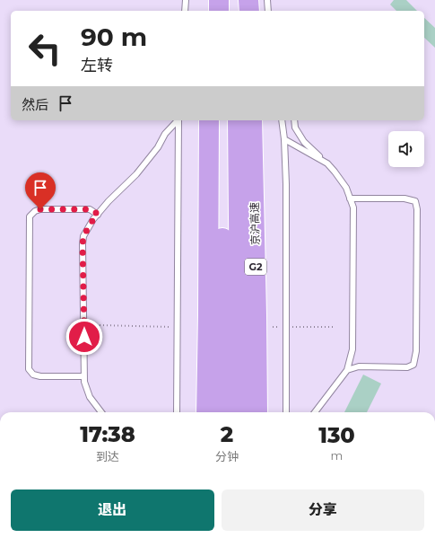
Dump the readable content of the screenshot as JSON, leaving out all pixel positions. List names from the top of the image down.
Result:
{
  "streets": {
    "highway": ["京沪高速", "G2"]
  },
  "page": {
    "turn": ["90 m", "左转"],
    "then": "然后",
    "eta": [
      "17:38",
      "到达",
      "2",
      "分钟",
      "130",
      "m"
    ],
    "buttons": ["退出", "分享"]
  }
}
